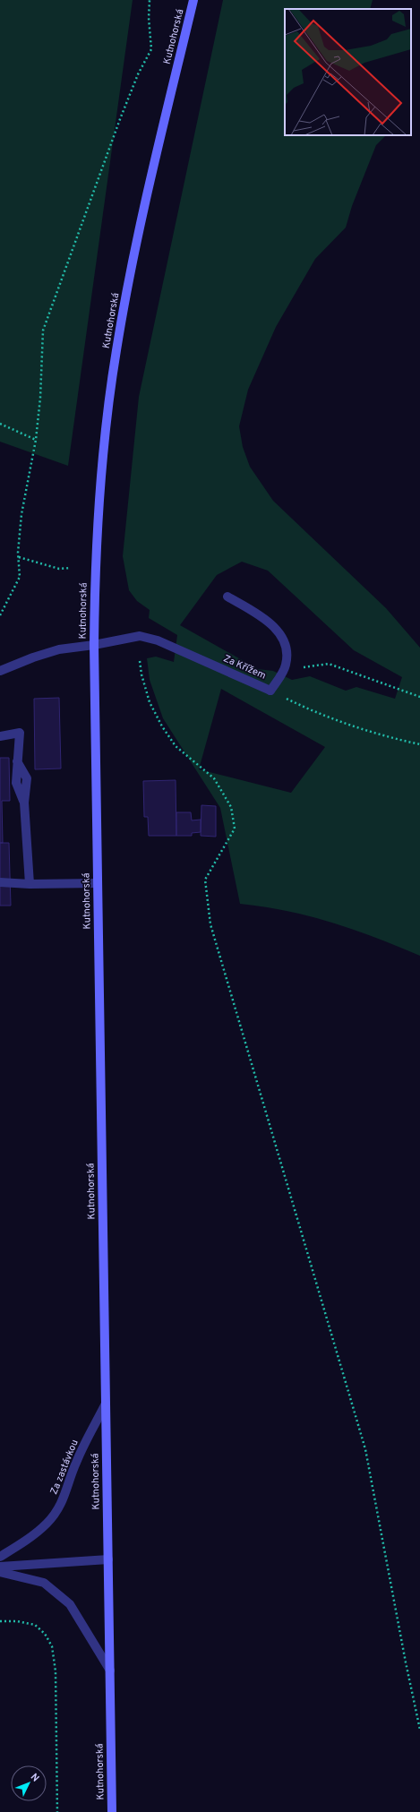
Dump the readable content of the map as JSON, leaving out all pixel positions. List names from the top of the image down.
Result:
{
  "streets": {
    "main road": ["Kutnohorská"],
    "street": ["Za Křížem", "Za zastávkou"]
  },
  "crossings": [
    ["Kutnohorská", "Za Křížem"],
    ["Kutnohorská", "Za zastávkou"]
  ],
  "north": "top right"
}
